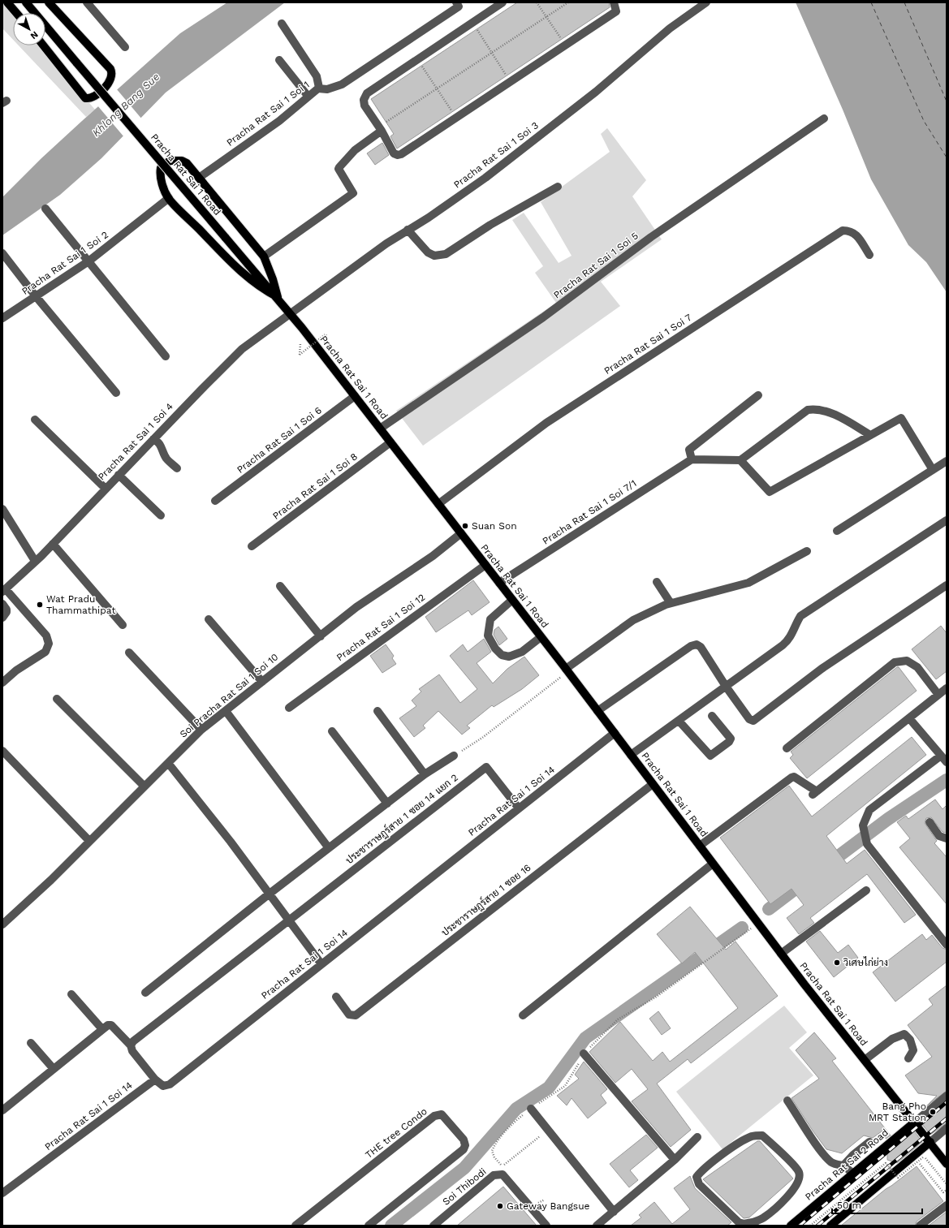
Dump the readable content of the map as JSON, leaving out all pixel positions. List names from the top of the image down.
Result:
{
  "streets": {
    "main road": ["Pracha Rat Sai 1 Road", "Pracha Rat Sai 2 Road"],
    "street": [
      "Pracha Rat Sai 1 Soi 1",
      "Pracha Rat Sai 1 Soi 3",
      "Pracha Rat Sai 1 Soi 2",
      "Pracha Rat Sai 1 Soi 5",
      "Pracha Rat Sai 1 Soi 7",
      "Pracha Rat Sai 1 Soi 6",
      "Pracha Rat Sai 1 Soi 4",
      "Pracha Rat Sai 1 Soi 8",
      "Pracha Rat Sai 1 Soi 7/1",
      "Pracha Rat Sai 1 Soi 12",
      "Soi Pracha Rat Sai 1 Soi 10",
      "Pracha Rat Sai 1 Soi 14",
      "ประชาราษฎร์สาย 1 ซอย 14 แยก 2",
      "ประชาราษฎร์สาย 1 ซอย 16",
      "THE tree Condo",
      "Soi Thibodi"
    ]
  },
  "crossings": [
    ["Pracha Rat Sai 1 Soi 3", "Pracha Rat Sai 1 Road"],
    ["Pracha Rat Sai 1 Soi 3", "Pracha Rat Sai 1 Soi 4"],
    ["Pracha Rat Sai 1 Road", "Pracha Rat Sai 1 Soi 5"],
    ["Pracha Rat Sai 1 Road", "Pracha Rat Sai 1 Soi 7"],
    ["Pracha Rat Sai 1 Road", "Pracha Rat Sai 1 Soi 6"],
    ["Pracha Rat Sai 1 Road", "Pracha Rat Sai 1 Soi 4"],
    ["Pracha Rat Sai 1 Road", "Pracha Rat Sai 1 Soi 8"],
    ["Pracha Rat Sai 1 Road", "Pracha Rat Sai 1 Soi 7/1"],
    ["Pracha Rat Sai 1 Road", "Pracha Rat Sai 1 Soi 12"],
    ["Pracha Rat Sai 1 Road", "Soi Pracha Rat Sai 1 Soi 10"],
    ["Pracha Rat Sai 1 Road", "Pracha Rat Sai 1 Soi 14"],
    ["Pracha Rat Sai 1 Road", "ประชาราษฎร์สาย 1 ซอย 16"],
    ["Pracha Rat Sai 1 Road", "Pracha Rat Sai 2 Road"],
    ["Pracha Rat Sai 1 Soi 14", "ประชาราษฎร์สาย 1 ซอย 14 แยก 2"]
  ],
  "water": ["Khlong Bang Sue"],
  "places": [
    "Suan Son",
    "Wat Pradu Thammathipat",
    "วิเศษไก่ย่าง",
    "Bang Pho MRT Station",
    "Gateway Bangsue"
  ],
  "scale_bar": "50 m",
  "north": "bottom right"
}
